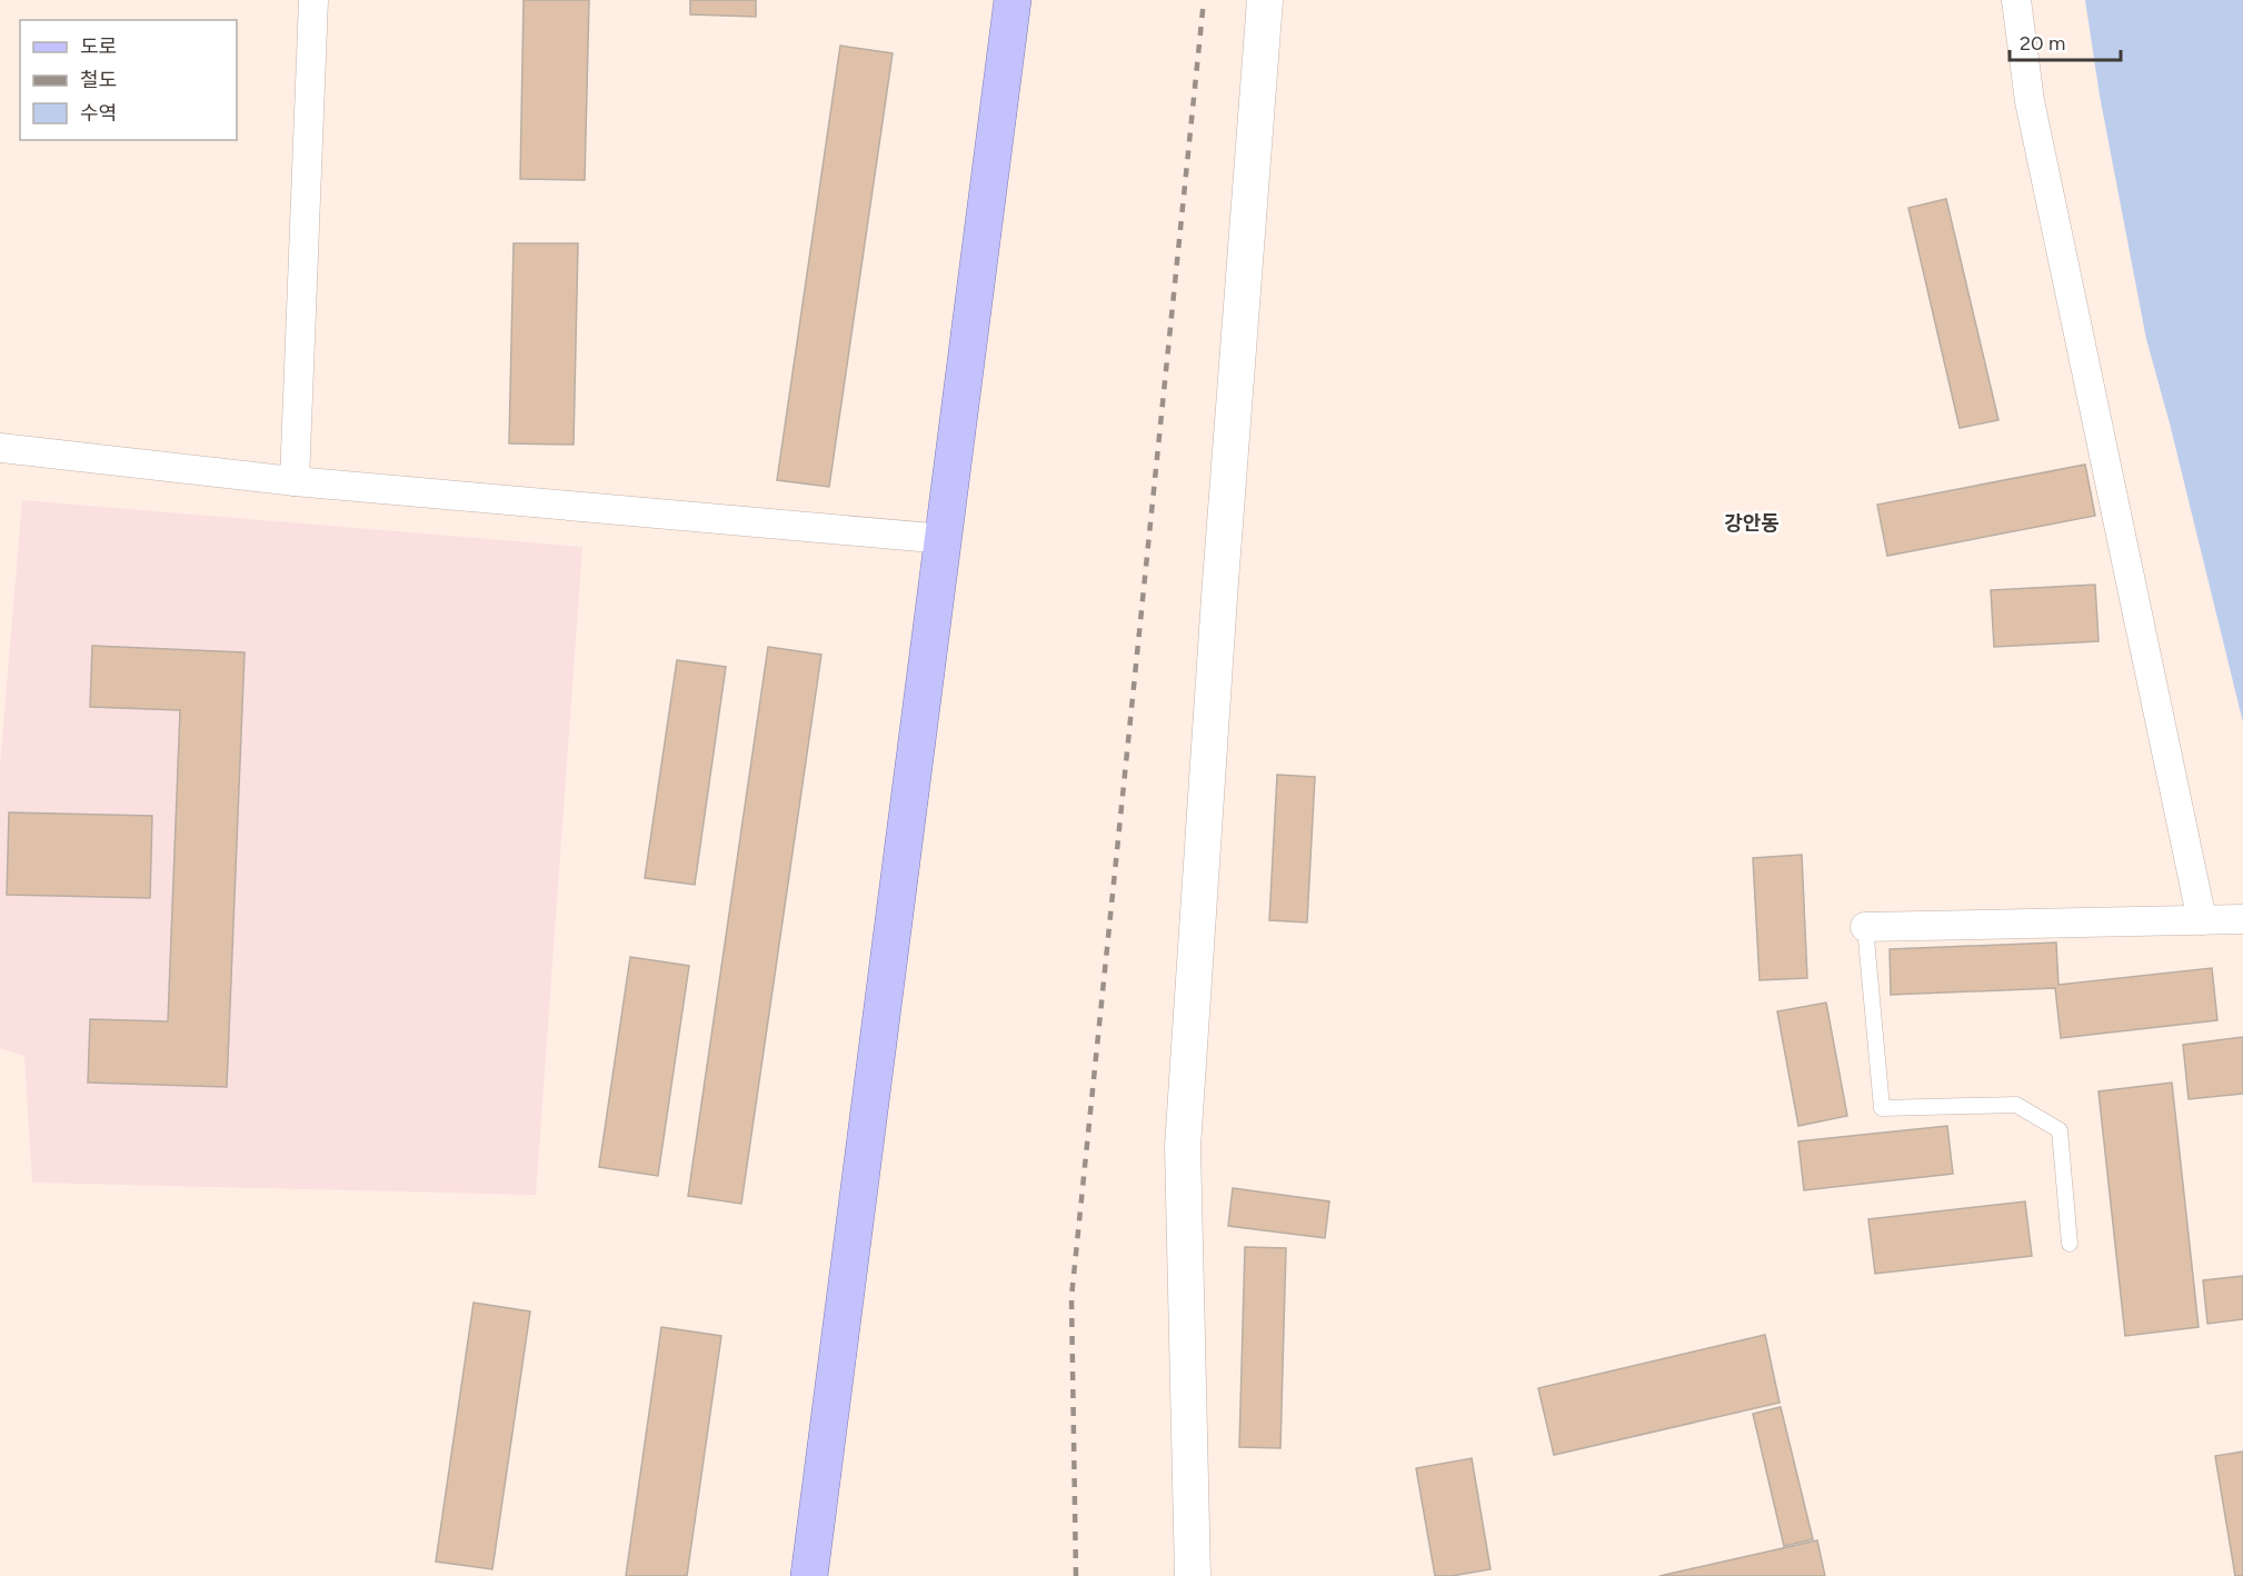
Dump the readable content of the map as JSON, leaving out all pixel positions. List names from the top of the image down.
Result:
{
  "districts": ["강안동"],
  "legend": ["도로", "철도", "수역"],
  "scale_bar": "20 m"
}
